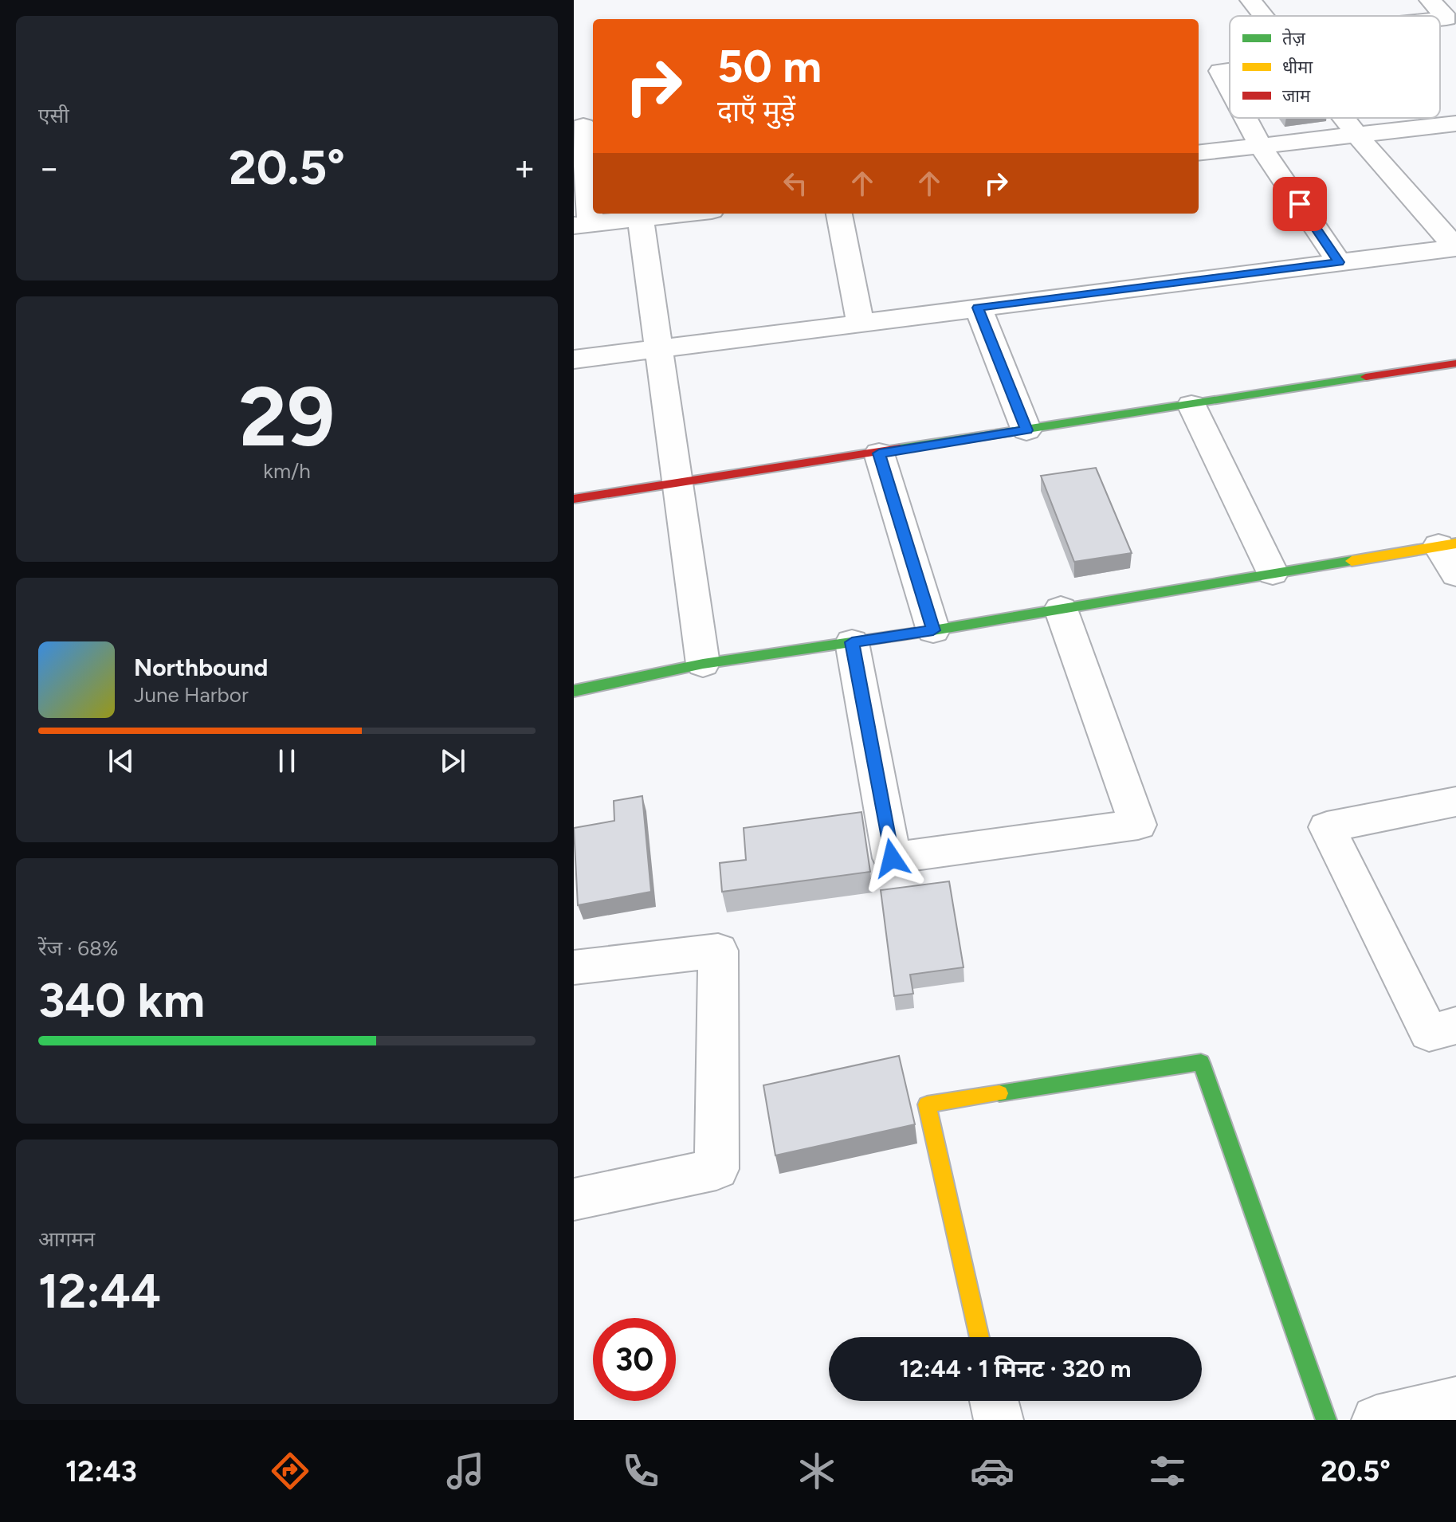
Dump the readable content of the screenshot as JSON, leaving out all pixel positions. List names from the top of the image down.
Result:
{
  "legend": ["तेज़", "धीमा", "जाम"],
  "page": {
    "tile": [
      "एसी",
      ["29", "km/h"],
      ["रेंज · 68%", "340 km"],
      ["आगमन", "12:44"]
    ],
    "turn": ["50 m", "दाएँ मुड़ें"],
    "heat": ["−", "20.5°", "+"],
    "song": ["Northbound", "June Harbor"],
    "limit": "30",
    "trip": "12:44 · 1 मिनट · 320 m",
    "tabs": ["12:43", "20.5°"]
  }
}
